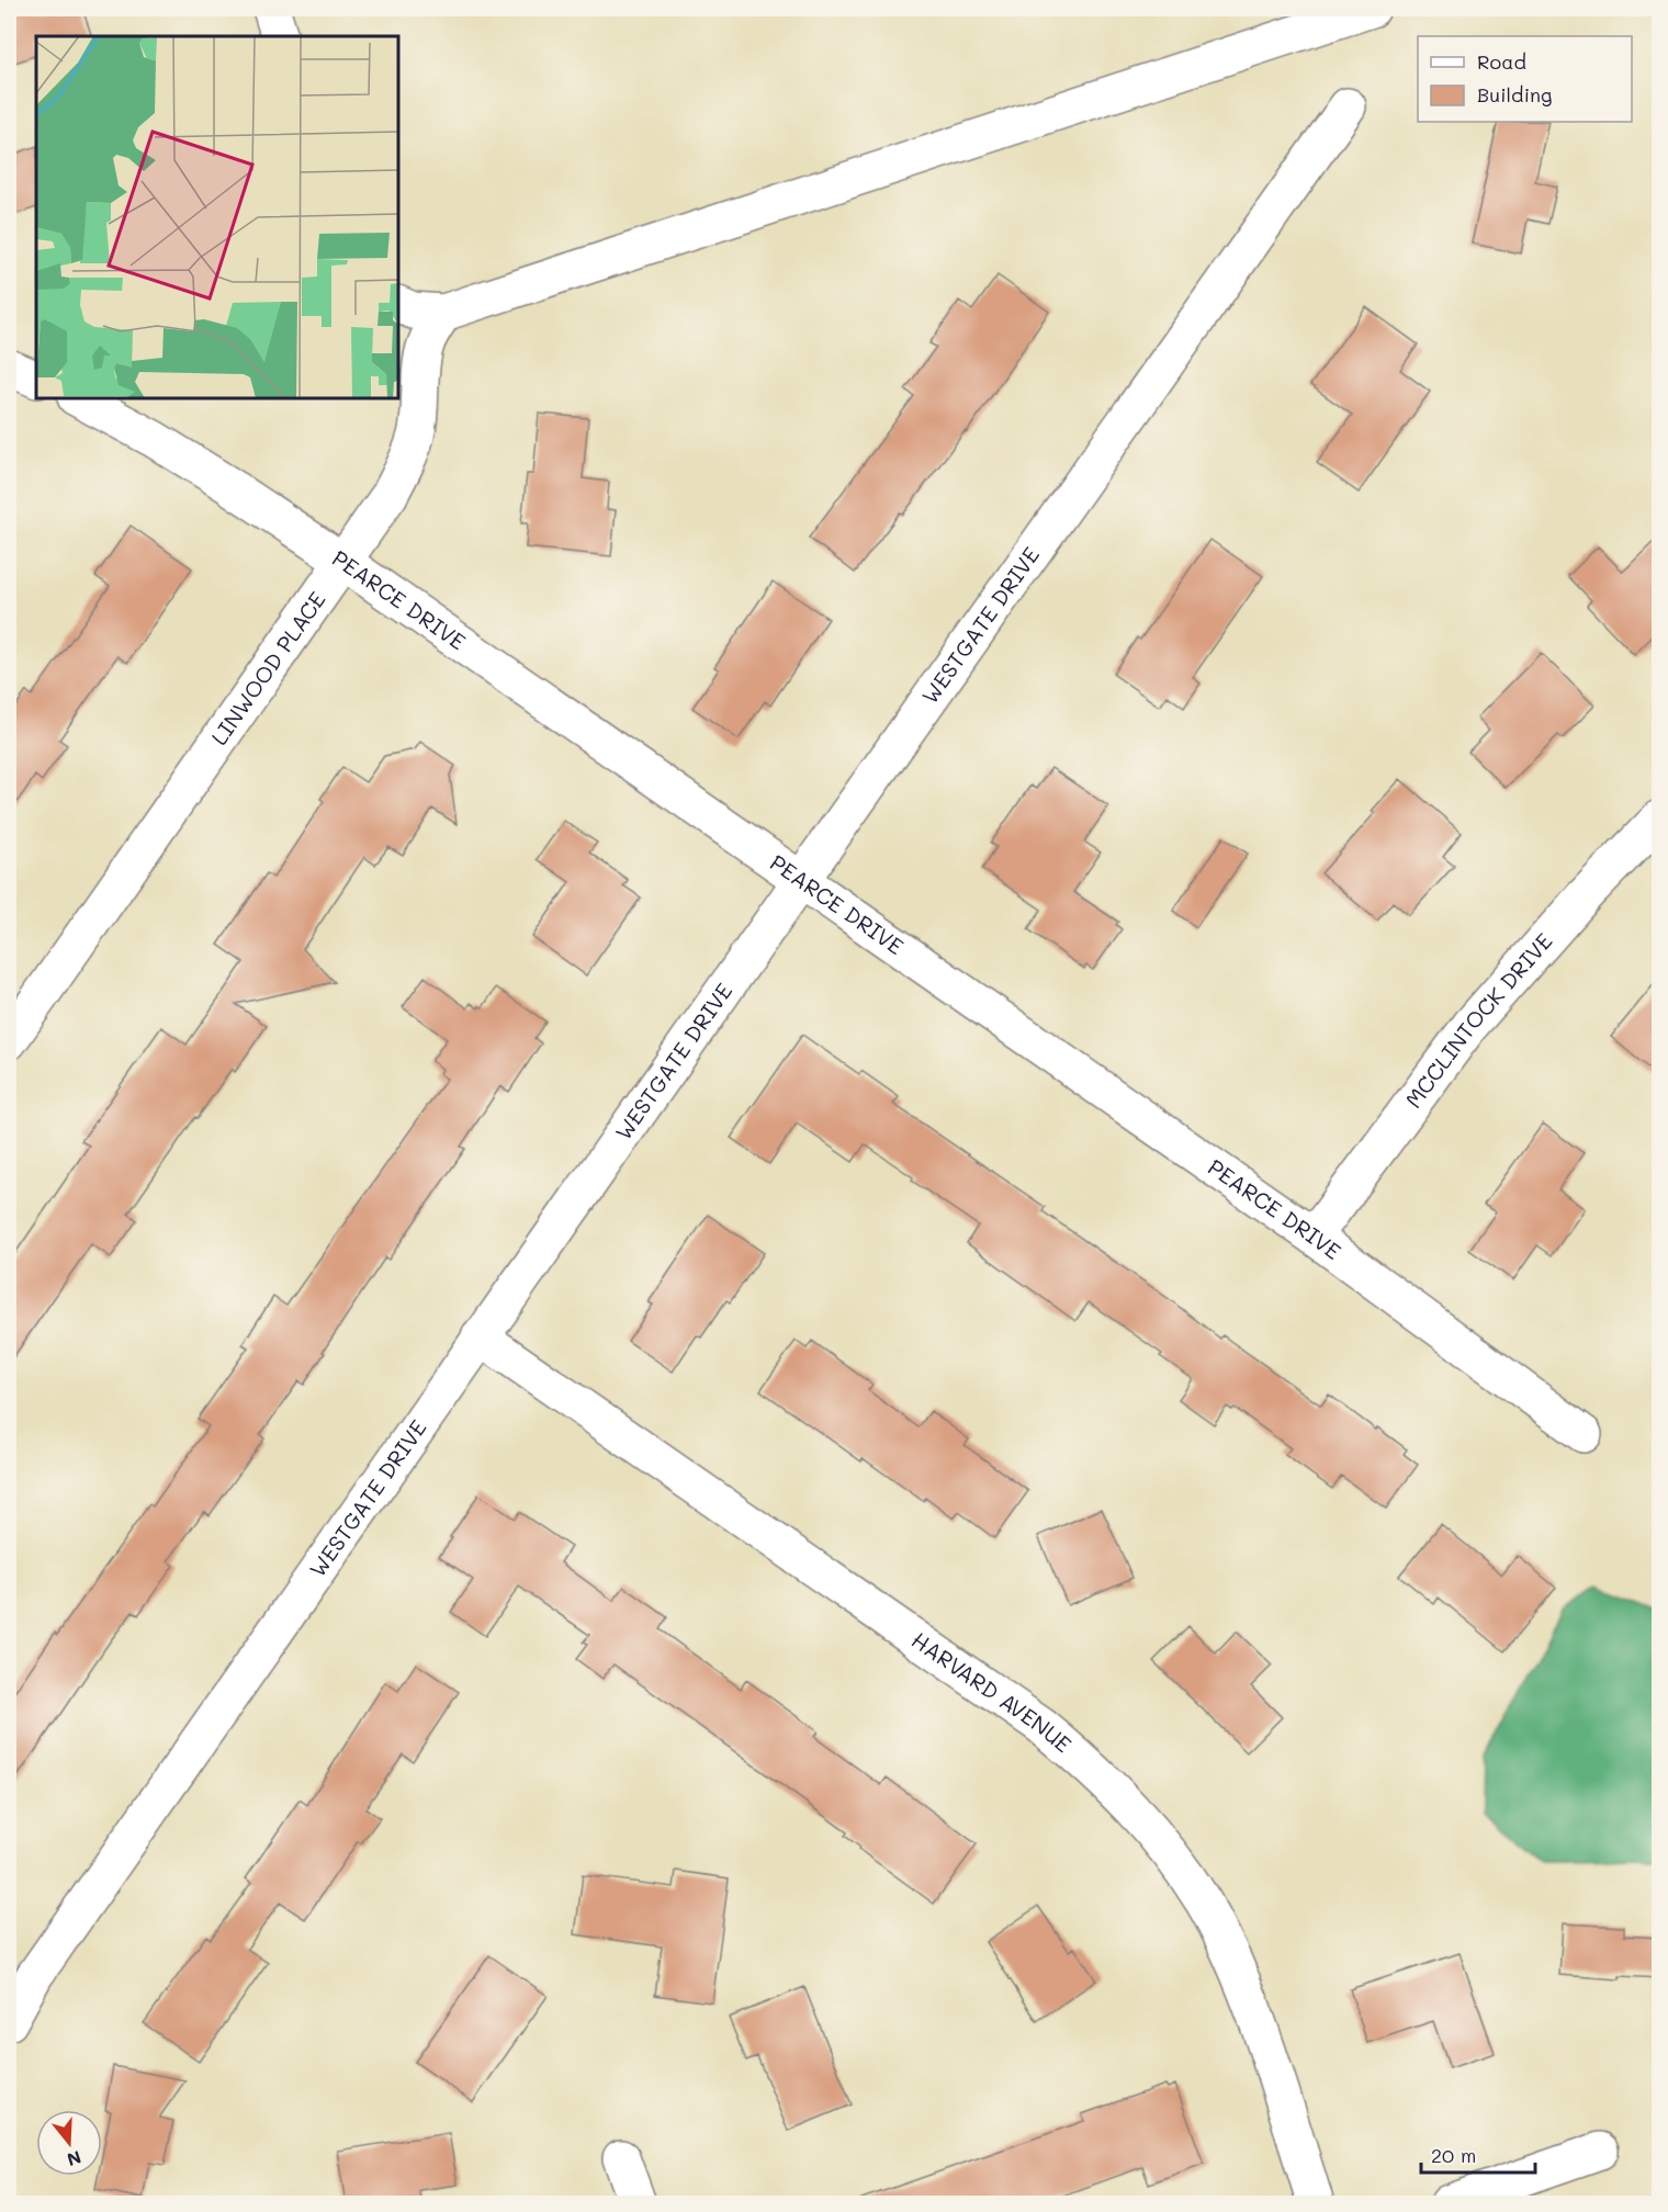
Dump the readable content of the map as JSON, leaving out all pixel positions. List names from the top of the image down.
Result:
{
  "streets": {
    "street": [
      "PEARCE DRIVE",
      "WESTGATE DRIVE",
      "LINWOOD PLACE",
      "MCCLINTOCK DRIVE",
      "HARVARD AVENUE"
    ]
  },
  "crossings": [
    ["PEARCE DRIVE", "WESTGATE DRIVE"],
    ["PEARCE DRIVE", "LINWOOD PLACE"],
    ["PEARCE DRIVE", "MCCLINTOCK DRIVE"],
    ["WESTGATE DRIVE", "HARVARD AVENUE"]
  ],
  "legend": ["Road", "Building"],
  "scale_bar": "20 m",
  "north": "bottom"
}
